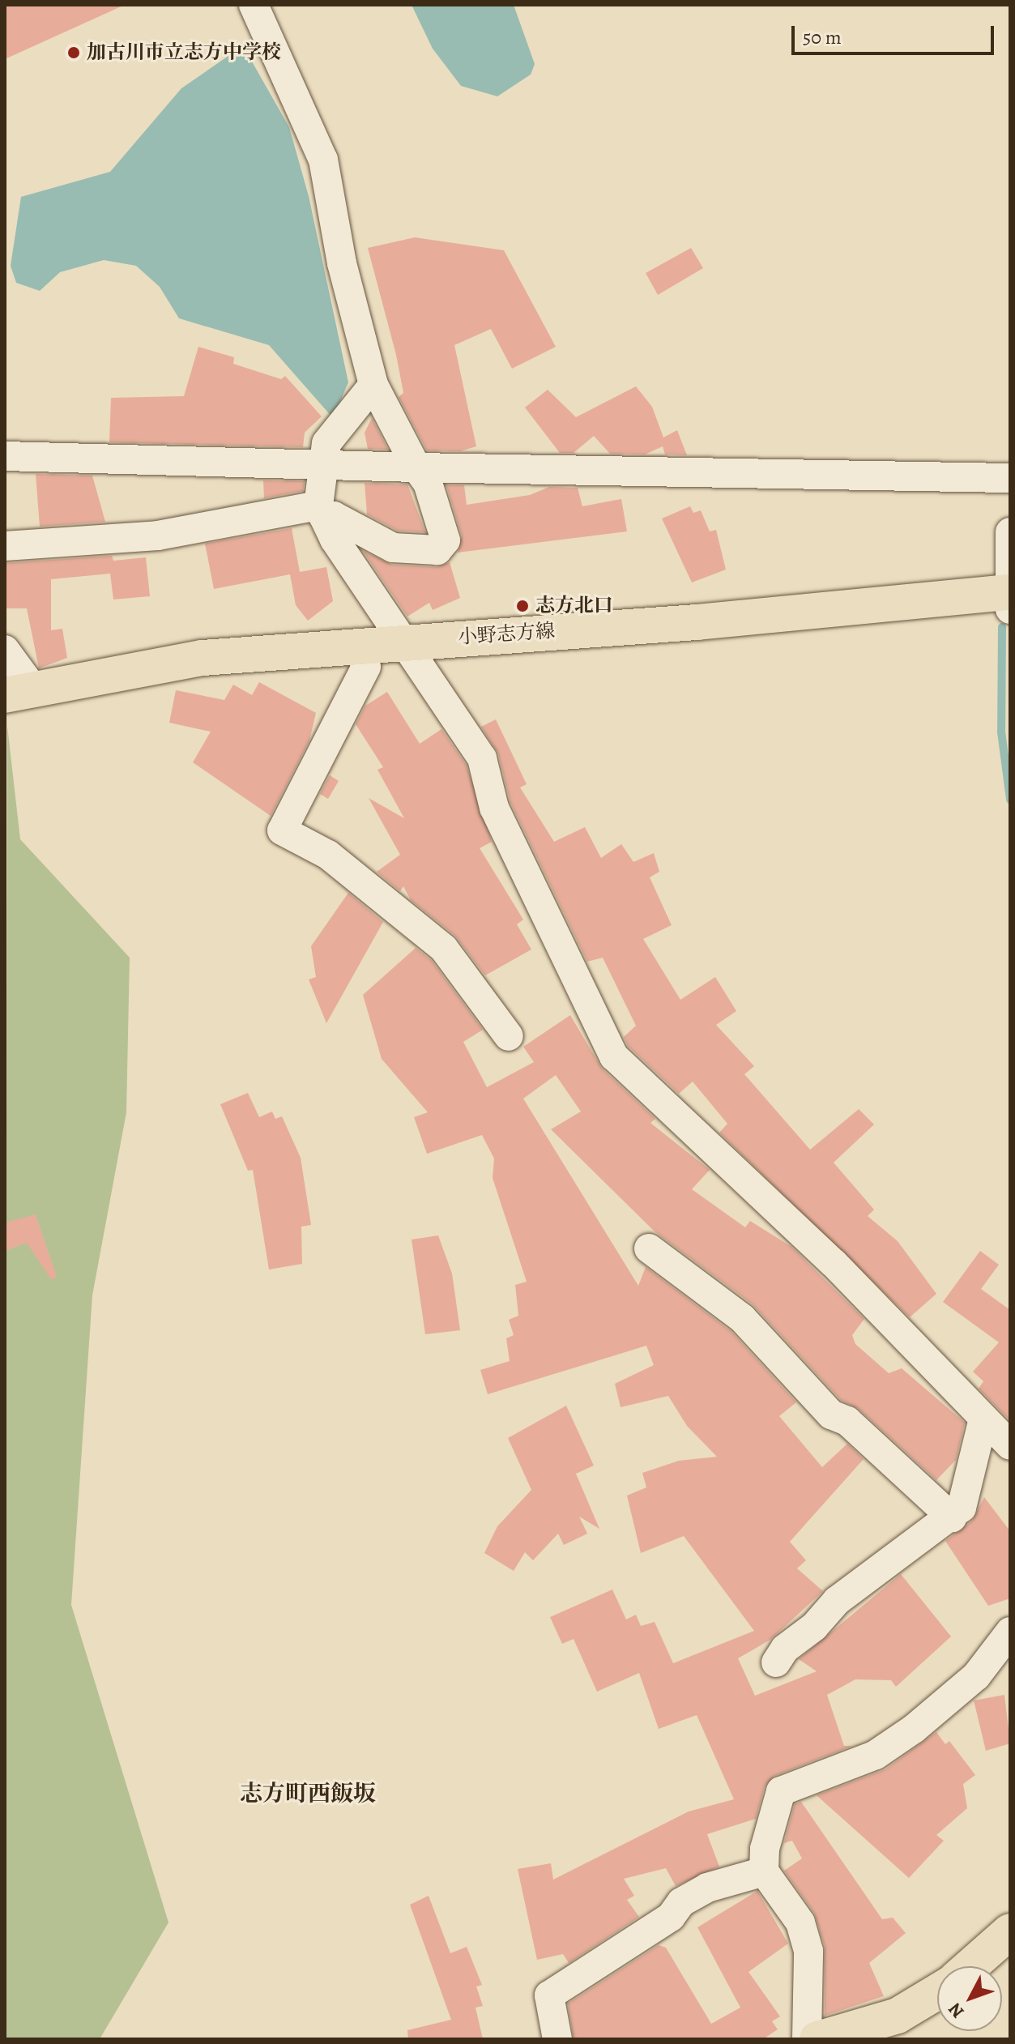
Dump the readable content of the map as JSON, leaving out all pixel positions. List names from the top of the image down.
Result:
{
  "streets": {
    "main road": ["小野志方線"]
  },
  "districts": ["志方町西飯坂"],
  "places": ["加古川市立志方中学校", "志方北口"],
  "scale_bar": "50 m",
  "north": "bottom left"
}
